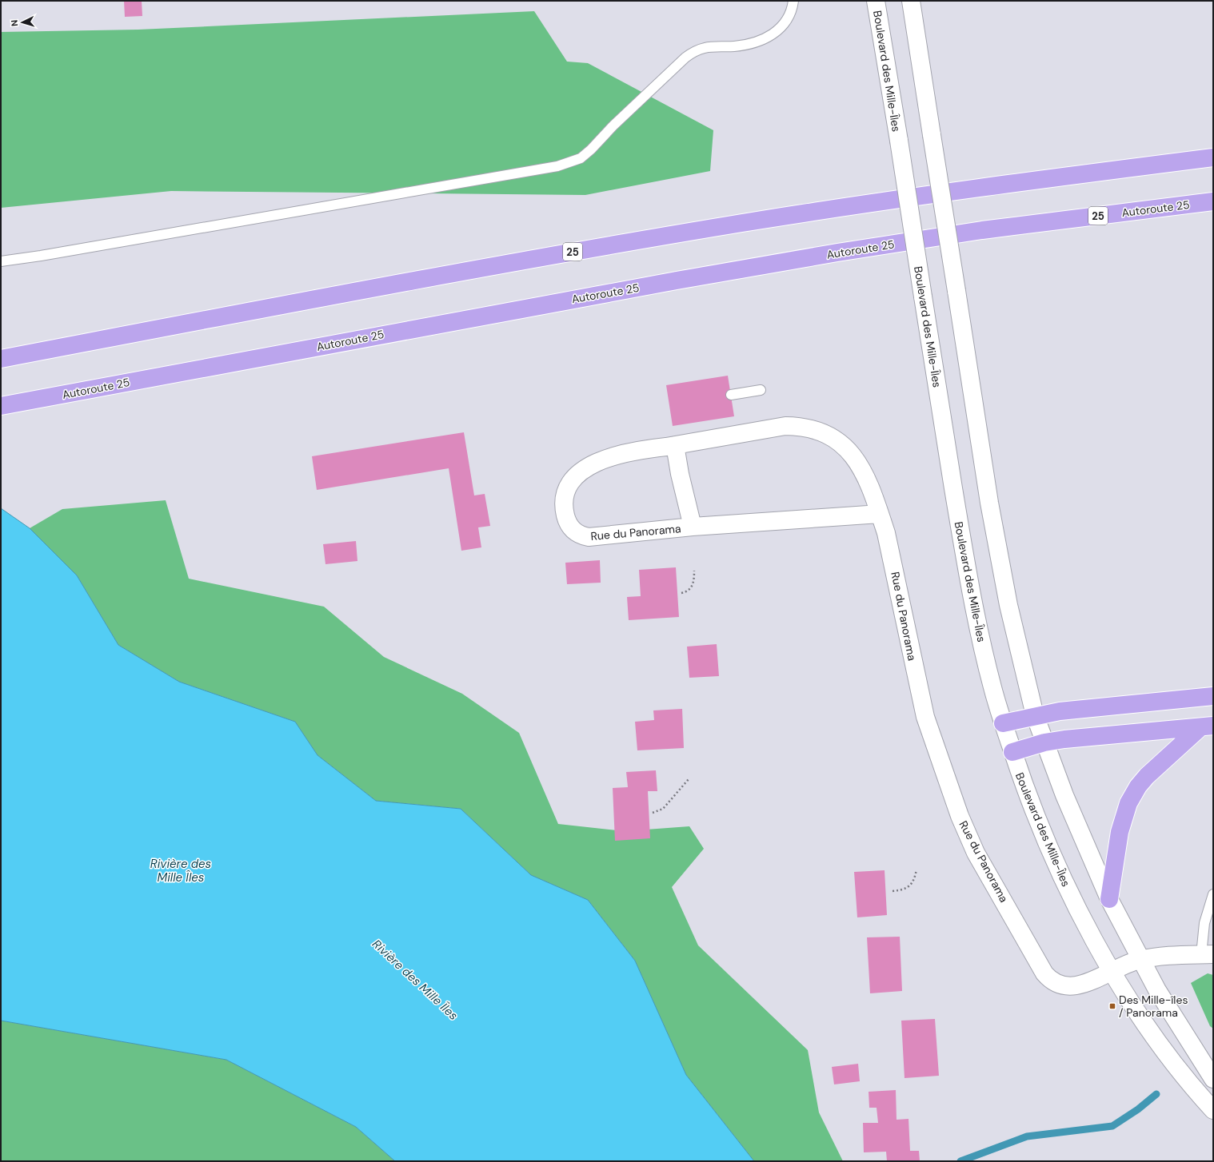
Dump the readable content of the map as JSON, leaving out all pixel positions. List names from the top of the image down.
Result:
{
  "streets": {
    "highway": ["Autoroute 25", "25"],
    "street": ["Boulevard des Mille-Îles", "Rue du Panorama"]
  },
  "crossings": [
    ["Boulevard des Mille-Îles", "Rue du Panorama"]
  ],
  "water": ["Rivière des Mille Îles"],
  "places": {
    "transit": ["Des Mille-îles / Panorama"]
  },
  "north": "left"
}
